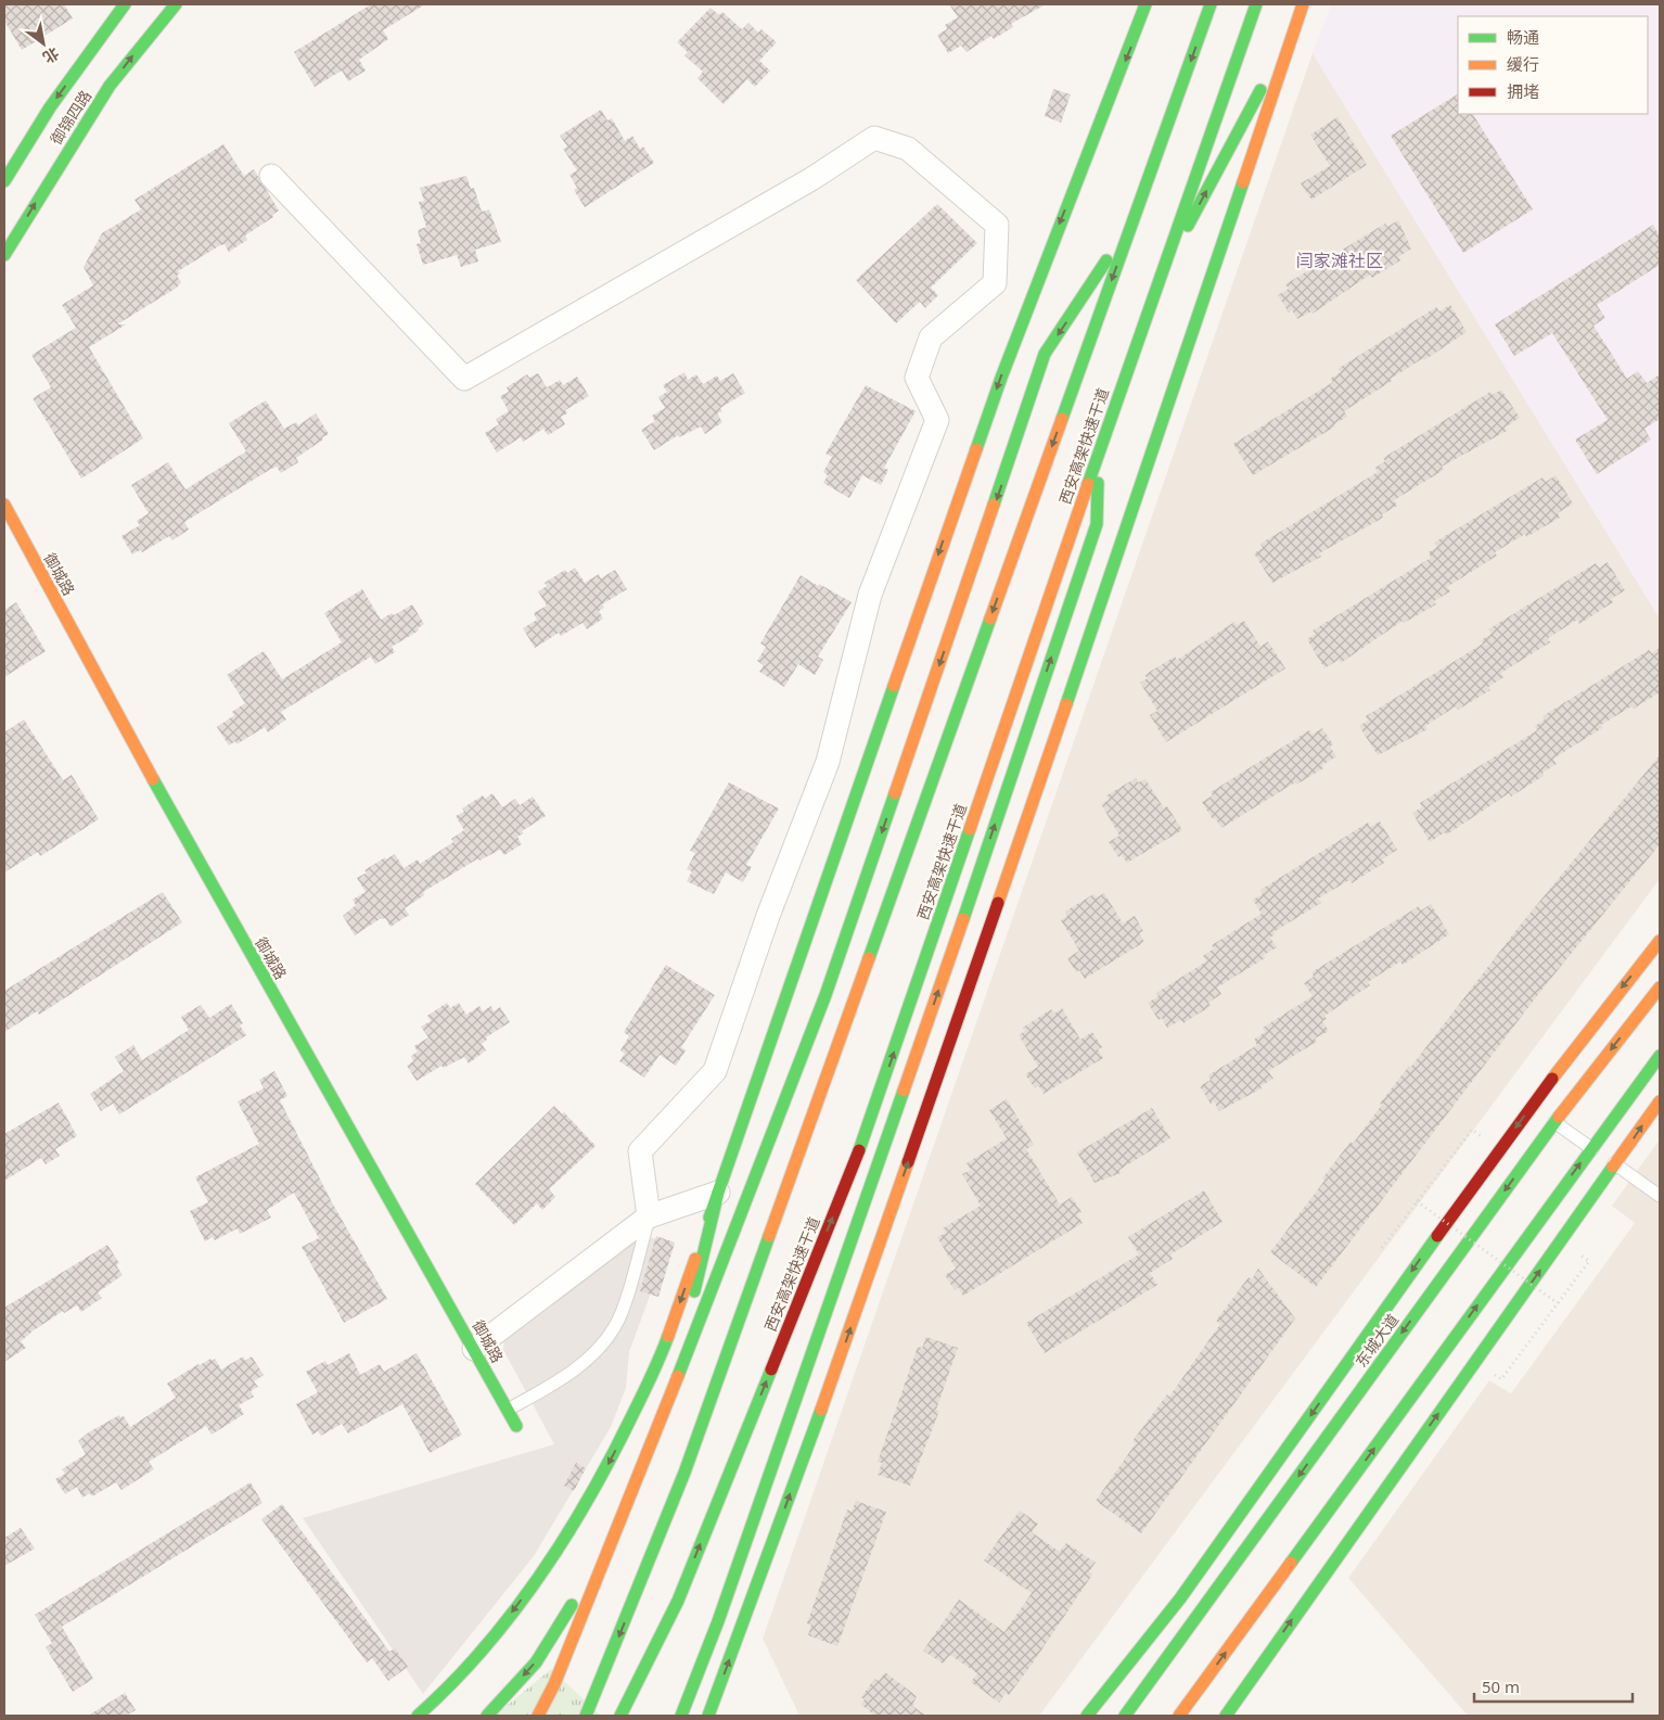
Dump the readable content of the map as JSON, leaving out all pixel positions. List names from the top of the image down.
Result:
{
  "streets": {
    "main road": [
      "御锦四路",
      "西安高架快速干道",
      "御城路",
      "东城大道"
    ]
  },
  "districts": ["闫家滩社区"],
  "legend": ["畅通", "缓行", "拥堵"],
  "scale_bar": "50 m",
  "north": "bottom right"
}
